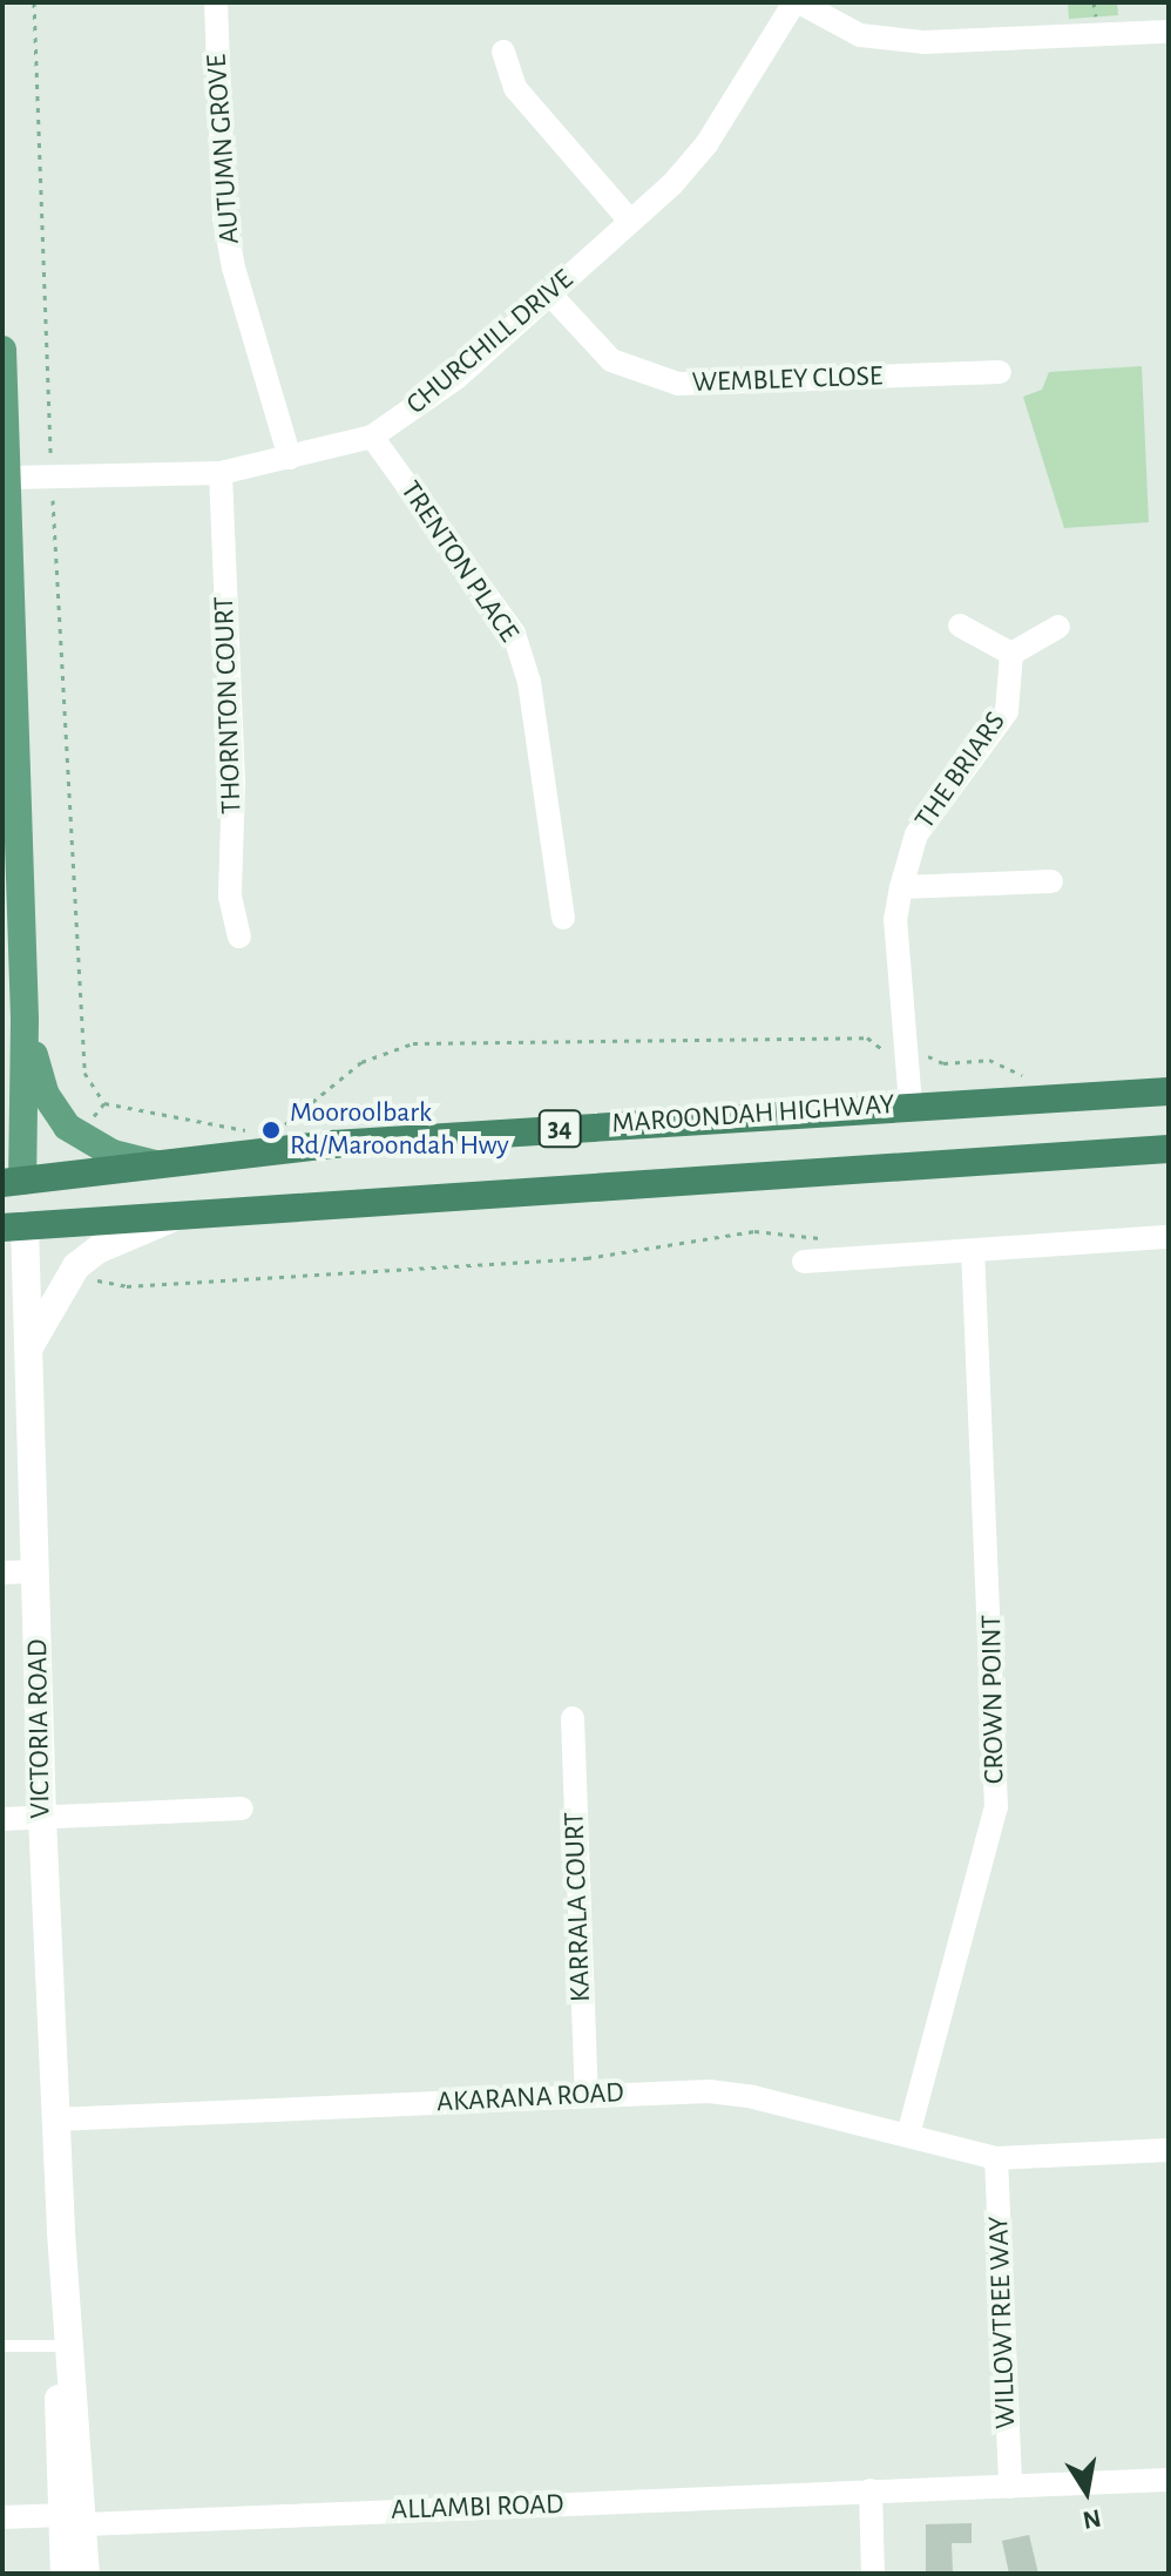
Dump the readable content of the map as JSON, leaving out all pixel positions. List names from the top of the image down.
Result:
{
  "streets": {
    "highway": ["MAROONDAH HIGHWAY", "34"],
    "main road": ["VICTORIA ROAD"],
    "street": [
      "AUTUMN GROVE",
      "CHURCHILL DRIVE",
      "WEMBLEY CLOSE",
      "TRENTON PLACE",
      "THORNTON COURT",
      "THE BRIARS",
      "CROWN POINT",
      "KARRALA COURT",
      "AKARANA ROAD",
      "WILLOWTREE WAY",
      "ALLAMBI ROAD"
    ]
  },
  "crossings": [
    ["AUTUMN GROVE", "CHURCHILL DRIVE"],
    ["CHURCHILL DRIVE", "WEMBLEY CLOSE"],
    ["CHURCHILL DRIVE", "TRENTON PLACE"],
    ["CHURCHILL DRIVE", "THORNTON COURT"],
    ["THE BRIARS", "MAROONDAH HIGHWAY"],
    ["34", "VICTORIA ROAD"],
    ["CROWN POINT", "AKARANA ROAD"],
    ["VICTORIA ROAD", "AKARANA ROAD"],
    ["VICTORIA ROAD", "ALLAMBI ROAD"],
    ["KARRALA COURT", "AKARANA ROAD"],
    ["AKARANA ROAD", "WILLOWTREE WAY"],
    ["WILLOWTREE WAY", "ALLAMBI ROAD"]
  ],
  "places": ["Mooroolbark Rd/Maroondah Hwy"],
  "north": "bottom"
}
